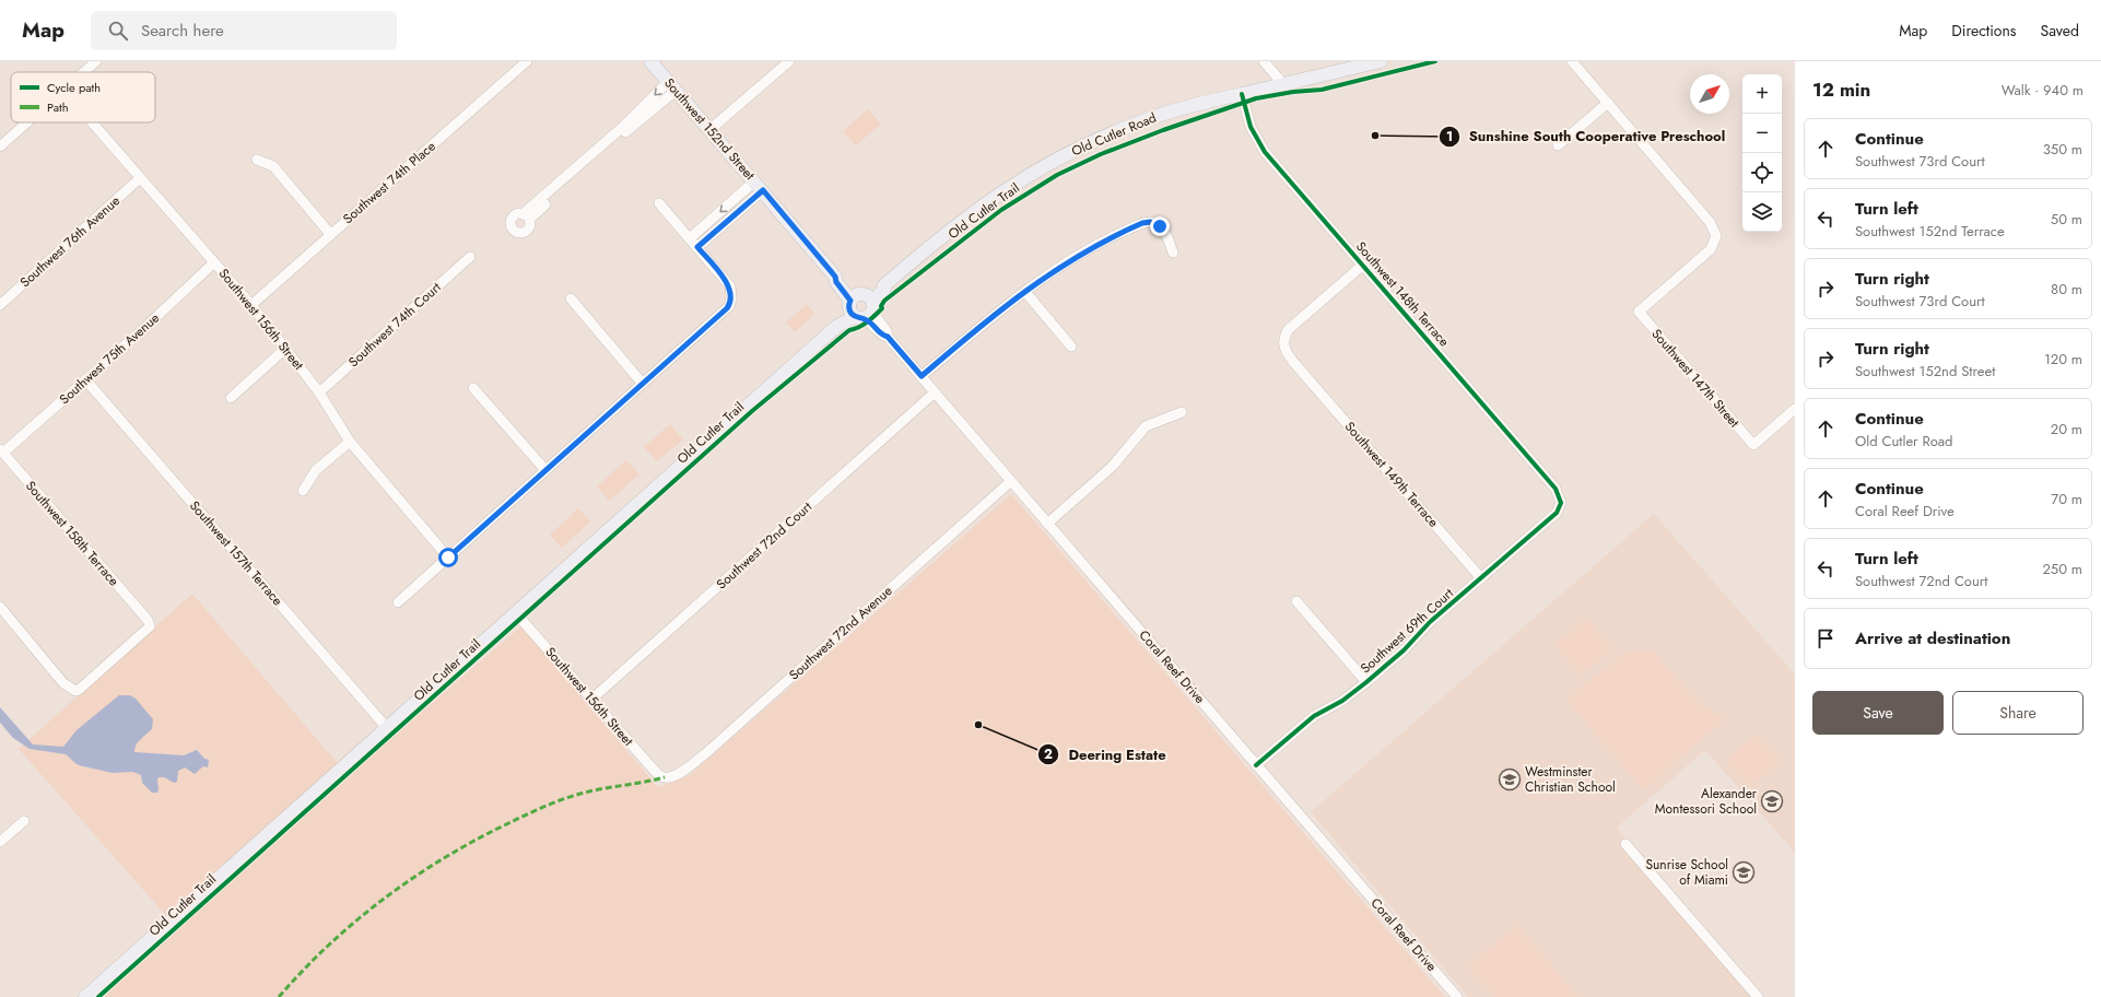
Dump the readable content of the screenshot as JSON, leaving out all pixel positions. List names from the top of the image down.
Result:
{
  "streets": {
    "main road": ["Southwest 152nd Street", "Old Cutler Road"],
    "street": [
      "Southwest 74th Place",
      "Southwest 76th Avenue",
      "Southwest 148th Terrace",
      "Southwest 156th Street",
      "Southwest 74th Court",
      "Southwest 75th Avenue",
      "Southwest 147th Street",
      "Southwest 149th Terrace",
      "Southwest 158th Terrace",
      "Southwest 72nd Court",
      "Southwest 157th Terrace",
      "Southwest 69th Court",
      "Southwest 72nd Avenue",
      "Coral Reef Drive"
    ],
    "cycle path": ["Old Cutler Trail"]
  },
  "crossings": [
    ["Southwest 152nd Street", "Old Cutler Road"],
    ["Southwest 152nd Street", "Coral Reef Drive"],
    ["Old Cutler Road", "Southwest 148th Terrace"],
    ["Old Cutler Road", "Southwest 156th Street"],
    ["Old Cutler Road", "Southwest 157th Terrace"],
    ["Old Cutler Road", "Coral Reef Drive"],
    ["Southwest 74th Place", "Southwest 156th Street"],
    ["Southwest 76th Avenue", "Southwest 156th Street"],
    ["Southwest 148th Terrace", "Southwest 149th Terrace"],
    ["Southwest 148th Terrace", "Southwest 69th Court"],
    ["Southwest 156th Street", "Southwest 74th Court"],
    ["Southwest 156th Street", "Southwest 75th Avenue"],
    ["Southwest 156th Street", "Southwest 72nd Court"],
    ["Southwest 156th Street", "Southwest 72nd Avenue"],
    ["Southwest 75th Avenue", "Southwest 158th Terrace"],
    ["Southwest 75th Avenue", "Southwest 157th Terrace"],
    ["Southwest 149th Terrace", "Southwest 69th Court"],
    ["Southwest 72nd Court", "Coral Reef Drive"],
    ["Southwest 69th Court", "Coral Reef Drive"],
    ["Southwest 72nd Avenue", "Coral Reef Drive"]
  ],
  "places": {
    "other": ["Sunshine South Cooperative Preschool", "Deering Estate"],
    "school or university": ["Westminster Christian School", "Alexander Montessori School", "Sunrise School of Miami"]
  },
  "legend": ["Cycle path", "Path"],
  "north": "top right",
  "page": {
    "header": "Map",
    "search": "Search here",
    "nav": ["Map", "Directions", "Saved"],
    "heading": ["12 min", "Walk · 940 m"],
    "map_buttons": ["+", "−"],
    "list": [
      ["Continue", "Southwest 73rd Court", "350 m"],
      ["Turn left", "Southwest 152nd Terrace", "50 m"],
      ["Turn right", "Southwest 73rd Court", "80 m"],
      ["Turn right", "Southwest 152nd Street", "120 m"],
      ["Continue", "Old Cutler Road", "20 m"],
      ["Continue", "Coral Reef Drive", "70 m"],
      ["Turn left", "Southwest 72nd Court", "250 m"],
      "Arrive at destination"
    ],
    "buttons": ["Save", "Share"]
  }
}
